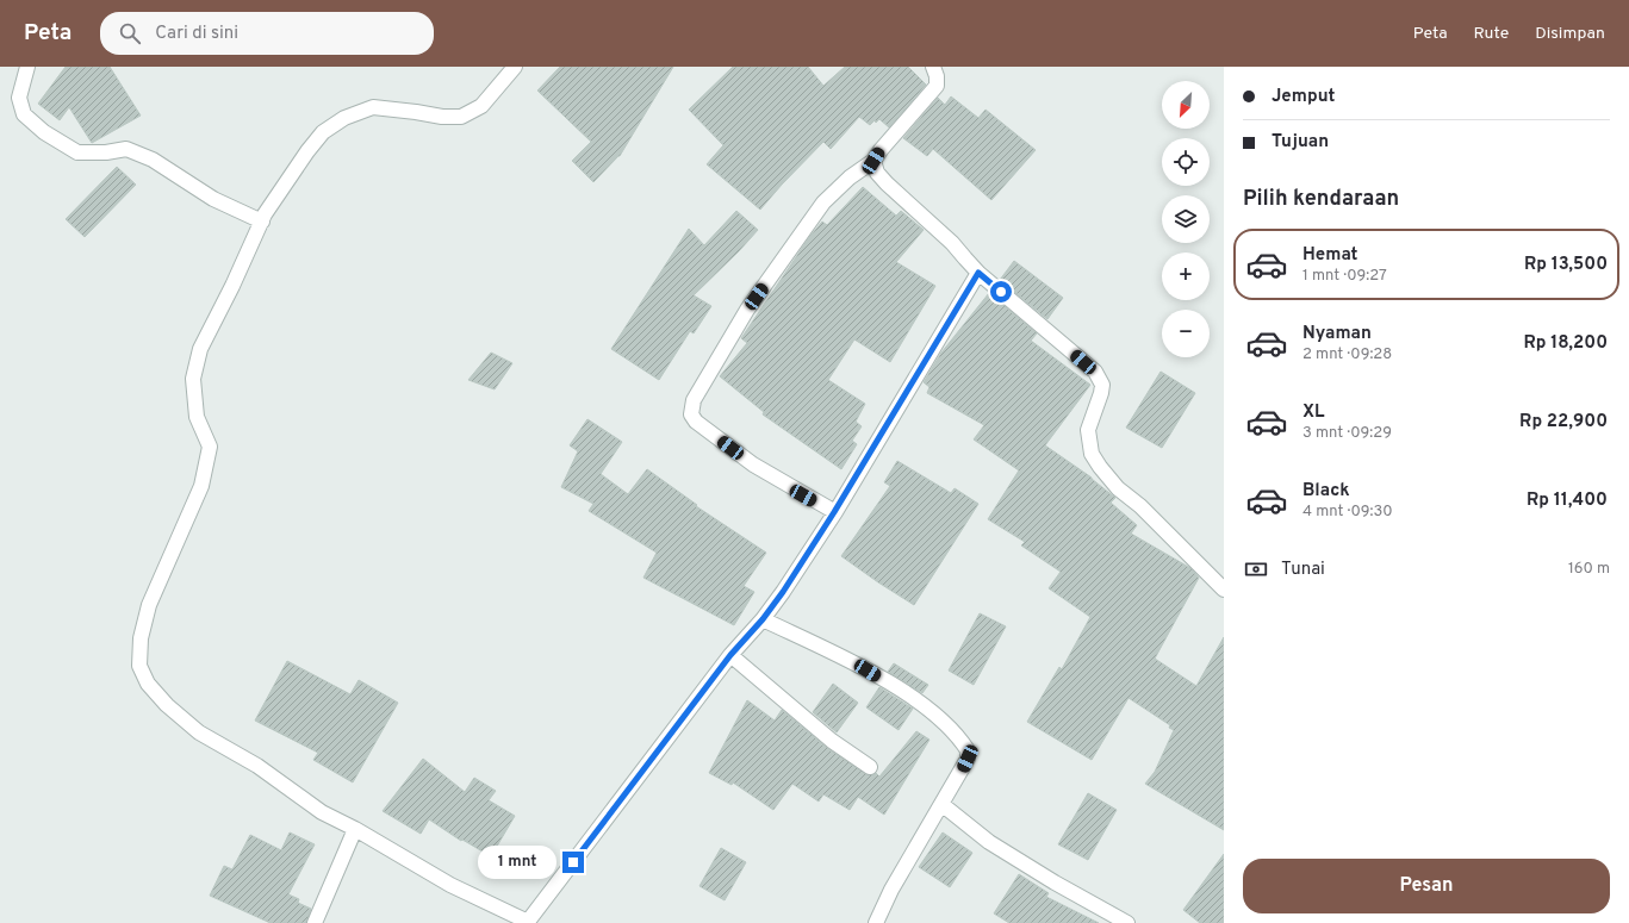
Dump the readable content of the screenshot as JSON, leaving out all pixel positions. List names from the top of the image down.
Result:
{
  "north": "bottom left",
  "page": {
    "header": "Peta",
    "search": "Cari di sini",
    "nav": ["Peta", "Rute", "Disimpan"],
    "banner": ["Jemput", "Tujuan"],
    "map_buttons": ["+", "−"],
    "heading": "Pilih kendaraan",
    "list": [
      {
        "name": "Hemat",
        "note": "1 mnt · 09:27",
        "value": "Rp 13,500"
      },
      {
        "name": "Nyaman",
        "note": "2 mnt · 09:28",
        "value": "Rp 18,200"
      },
      {
        "name": "XL",
        "note": "3 mnt · 09:29",
        "value": "Rp 22,900"
      },
      {
        "name": "Black",
        "note": "4 mnt · 09:30",
        "value": "Rp 11,400"
      }
    ],
    "pay": ["Tunai", "160 m"],
    "bubble": "1 mnt",
    "buttons": "Pesan"
  }
}
